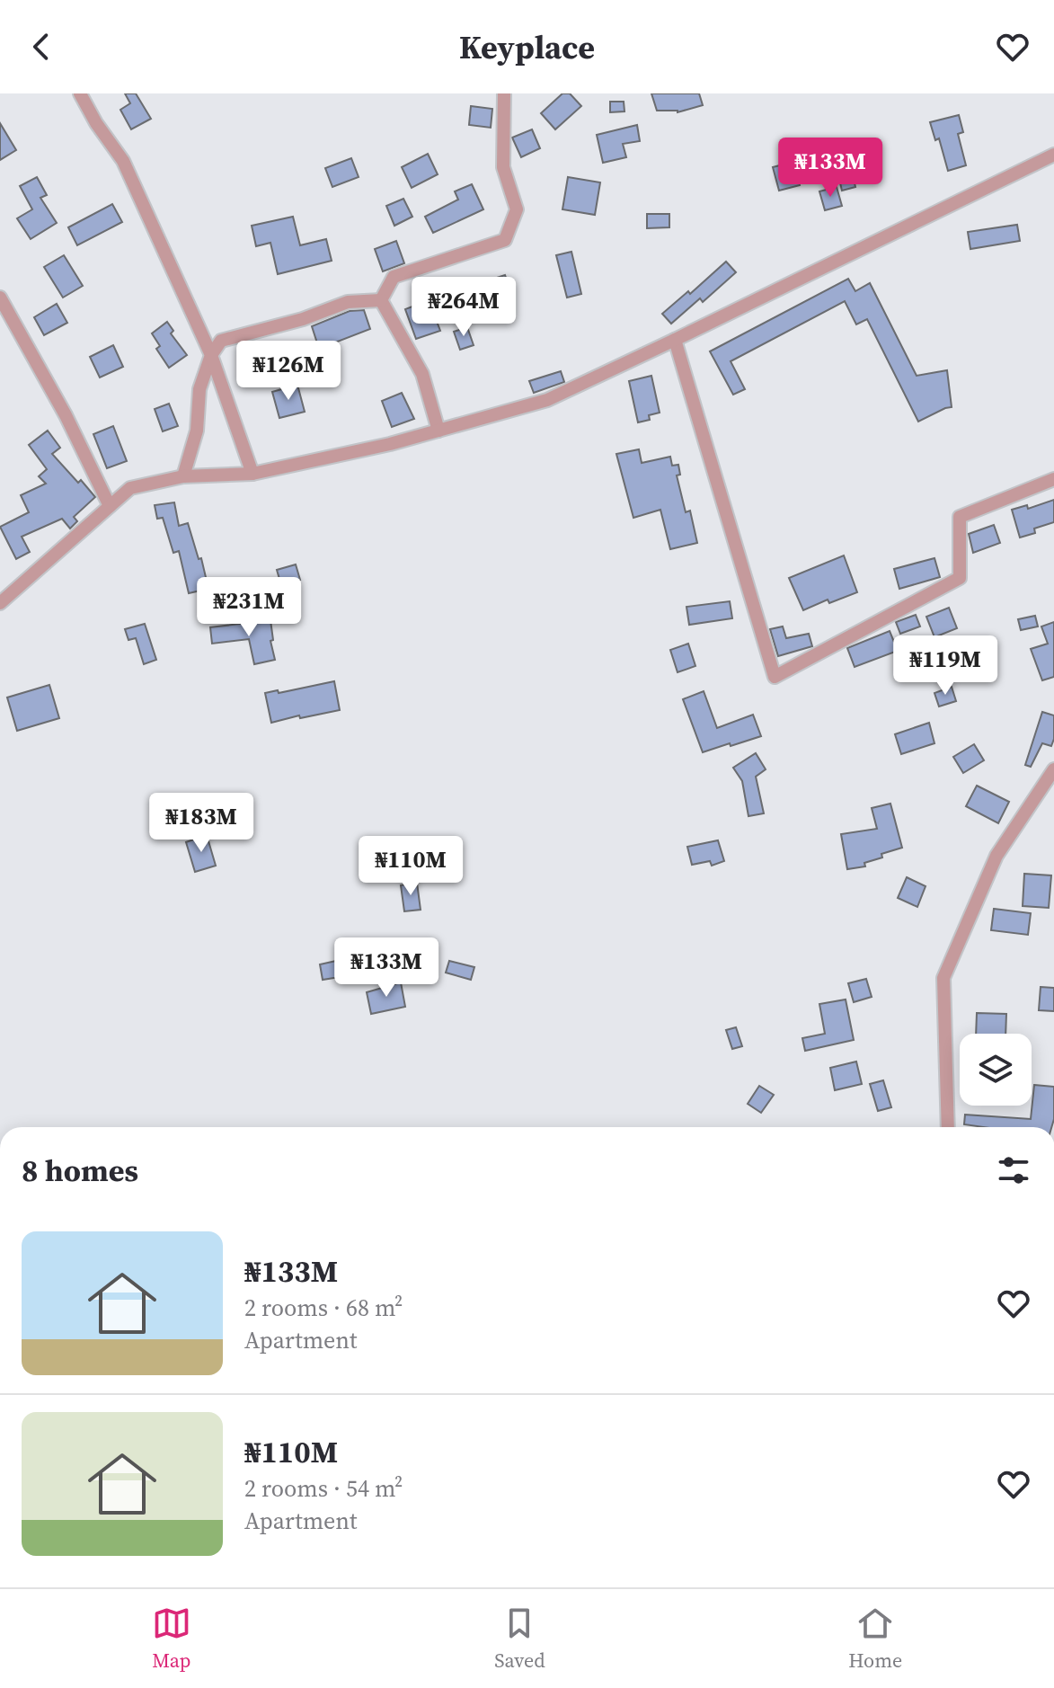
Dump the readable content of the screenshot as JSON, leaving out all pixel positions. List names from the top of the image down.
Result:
{
  "page": {
    "header": "Keyplace",
    "price": [
      "₦133M",
      "₦264M",
      "₦126M",
      "₦231M",
      "₦119M",
      "₦183M",
      "₦110M",
      "₦133M"
    ],
    "heading": "8 homes",
    "list": [
      {
        "name": "₦133M",
        "note": "2 rooms · 68 m² · Apartment"
      },
      {
        "name": "₦110M",
        "note": "2 rooms · 54 m² · Apartment"
      }
    ],
    "tabs": ["Map", "Saved", "Home"]
  }
}
